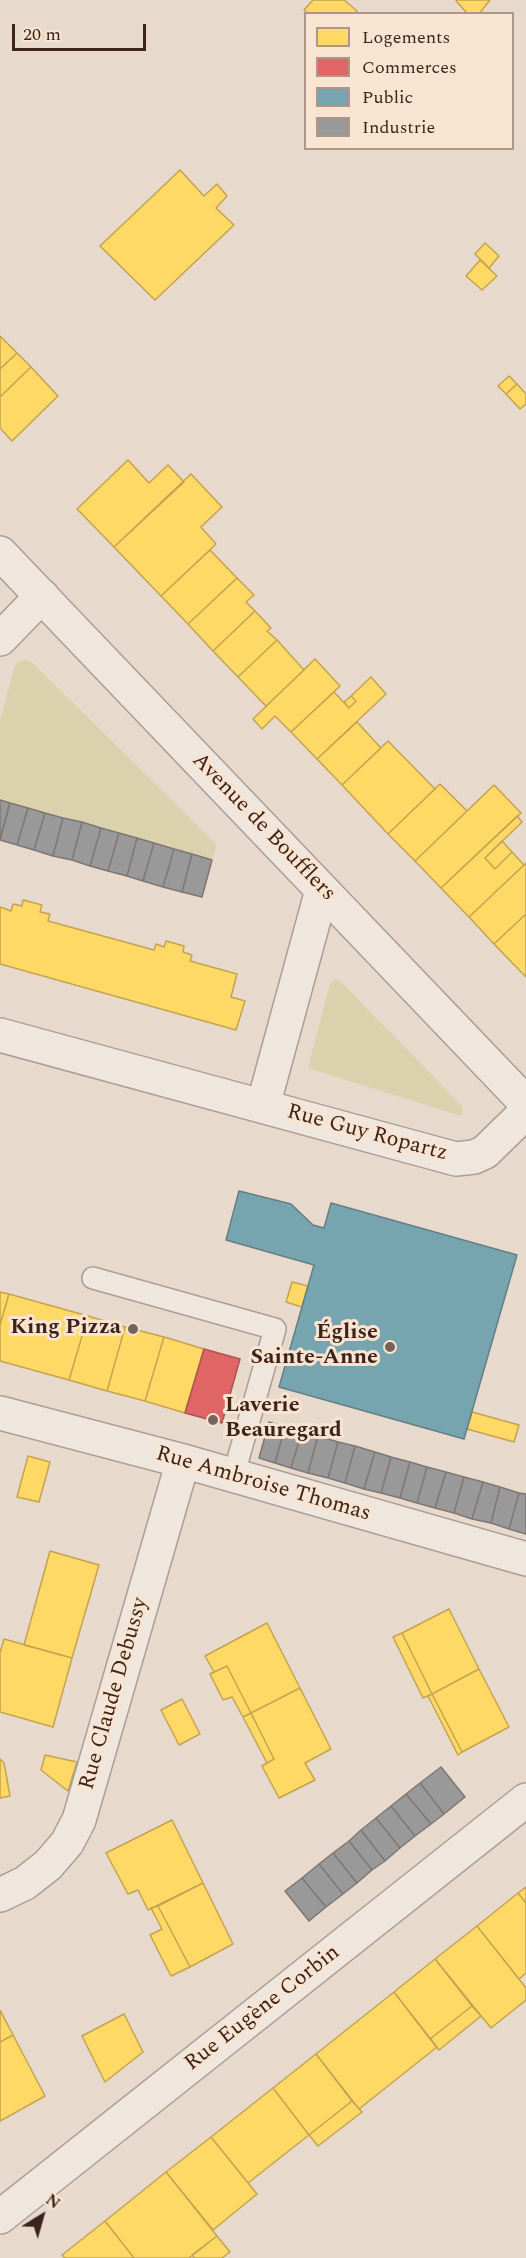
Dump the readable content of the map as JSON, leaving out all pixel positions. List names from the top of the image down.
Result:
{
  "streets": {
    "street": [
      "Avenue de Boufflers",
      "Rue Guy Ropartz",
      "Rue Ambroise Thomas",
      "Rue Claude Debussy",
      "Rue Eugène Corbin"
    ]
  },
  "crossings": [
    ["Avenue de Boufflers", "Rue Guy Ropartz"],
    ["Rue Ambroise Thomas", "Rue Claude Debussy"]
  ],
  "places": ["King Pizza", "Église Sainte-Anne", "Laverie Beauregard"],
  "legend": [
    "Logements",
    "Commerces",
    "Public",
    "Industrie"
  ],
  "scale_bar": "20 m",
  "north": "top right"
}
